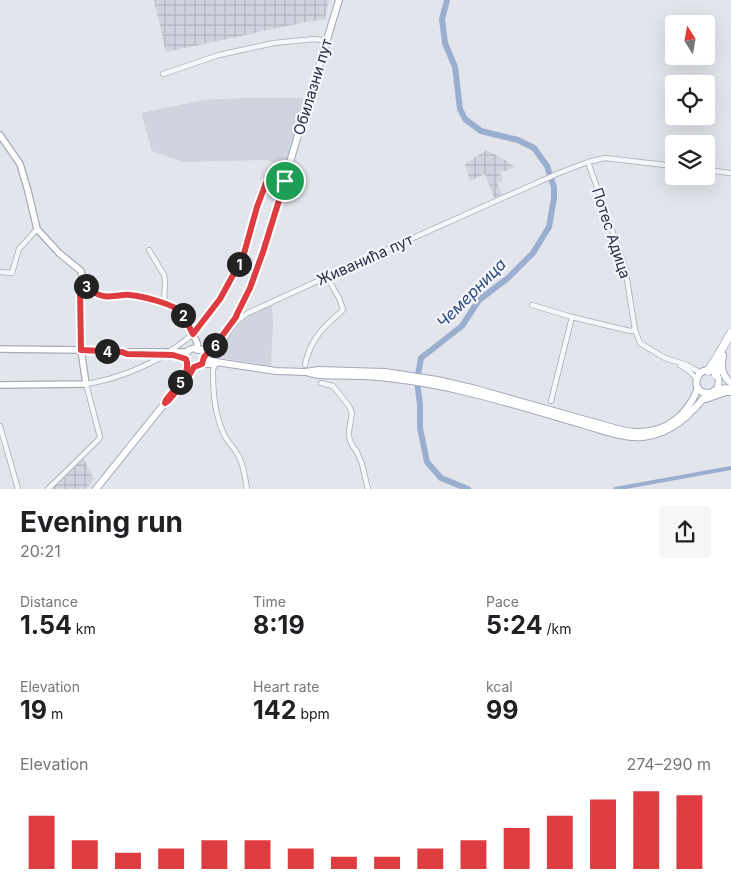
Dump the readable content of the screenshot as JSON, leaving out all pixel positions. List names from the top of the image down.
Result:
{
  "streets": {
    "main road": ["Обилазни пут"],
    "street": ["Потес Адица", "Живанића пут"]
  },
  "crossings": [
    ["Обилазни пут", "Живанића пут"],
    ["Потес Адица", "Живанића пут"]
  ],
  "water": ["Чемерница"],
  "north": "top",
  "page": {
    "pins": [
      "1",
      "3",
      "2",
      "6",
      "4",
      "5"
    ],
    "heading": ["Evening run", "20:21"],
    "stats": [
      ["Distance", "1.54 km"],
      ["Time", "8:19"],
      ["Pace", "5:24 /km"],
      ["Elevation", "19 m"],
      ["Heart rate", "142 bpm"],
      ["kcal", "99"]
    ],
    "chart": ["Elevation", "274–290 m"]
  }
}
